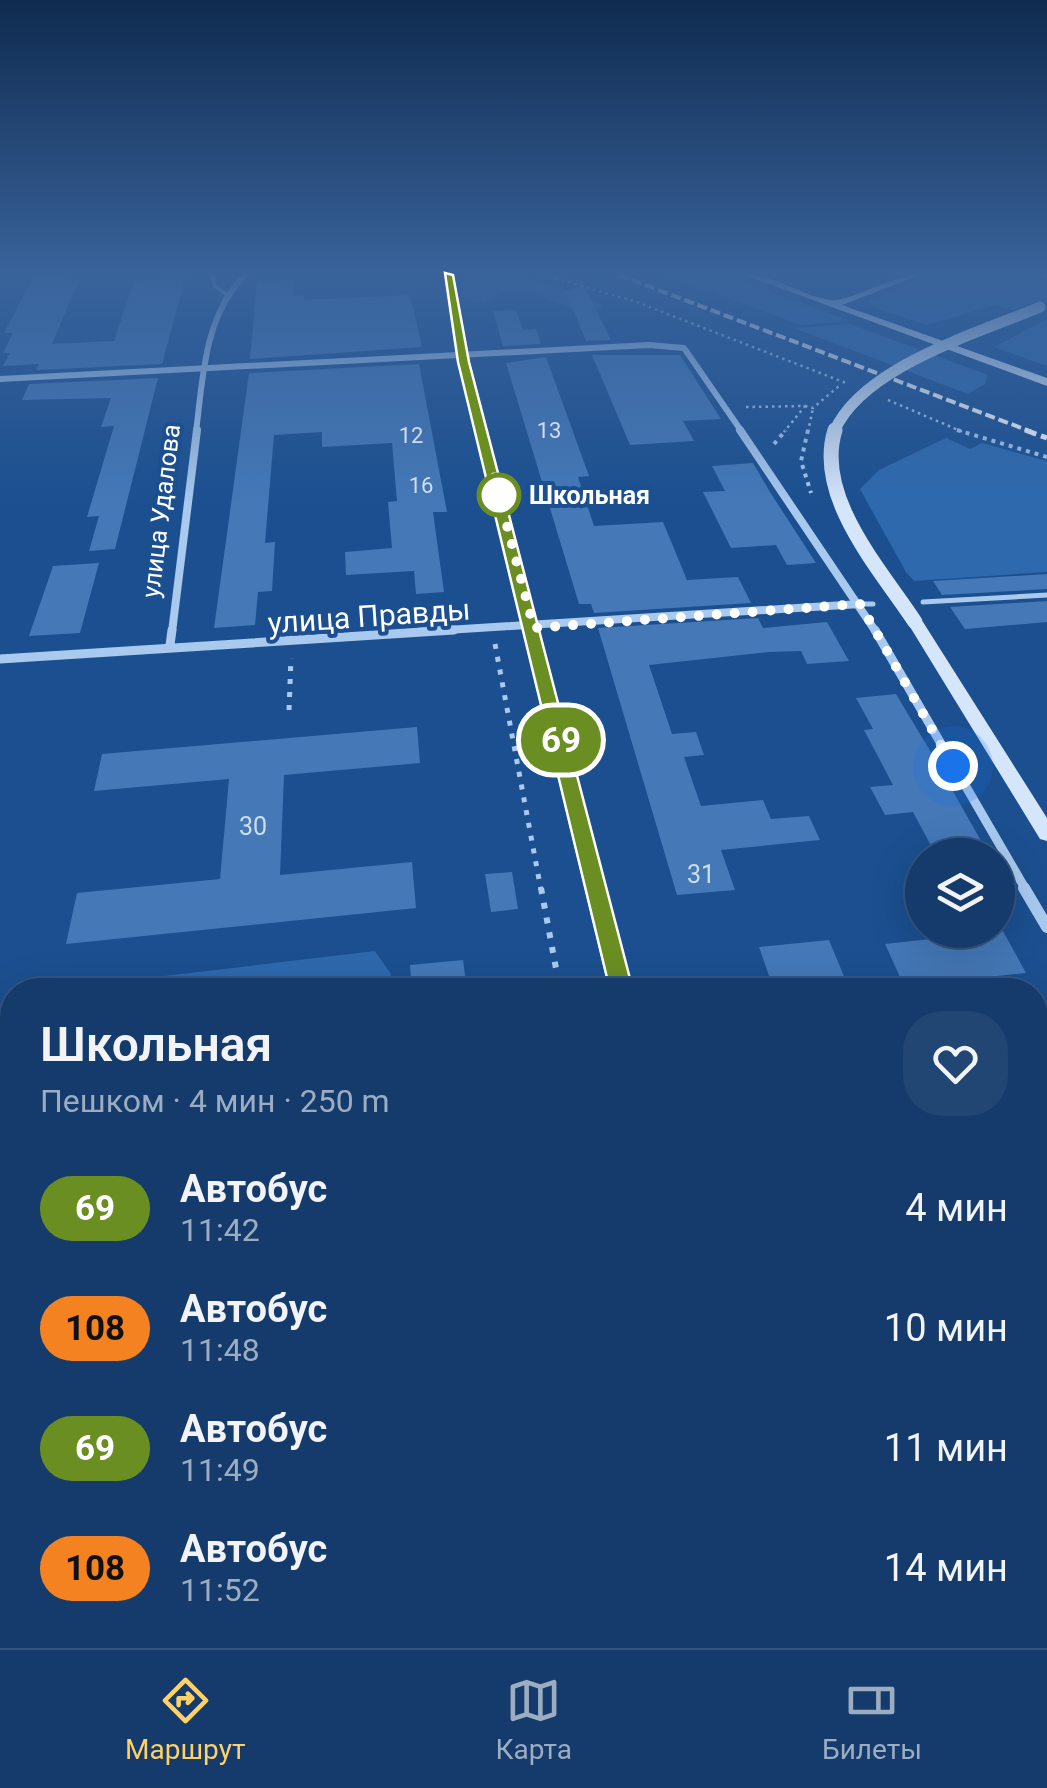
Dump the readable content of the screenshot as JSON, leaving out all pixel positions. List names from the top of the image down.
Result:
{
  "streets": {
    "street": ["улица Удалова", "улица Правды"]
  },
  "crossings": [
    ["улица Удалова", "улица Правды"]
  ],
  "places": ["Школьная"],
  "lines": ["bus line 69"],
  "house_numbers": [
    "13",
    "12",
    "16",
    "30",
    "31"
  ],
  "page": {
    "on_map": "69",
    "heading": ["Школьная", "Пешком · 4 мин · 250 m"],
    "list": [
      {
        "mark": "69",
        "name": "Автобус",
        "note": "11:42",
        "value": "4 мин"
      },
      {
        "mark": "108",
        "name": "Автобус",
        "note": "11:48",
        "value": "10 мин"
      },
      {
        "mark": "69",
        "name": "Автобус",
        "note": "11:49",
        "value": "11 мин"
      },
      {
        "mark": "108",
        "name": "Автобус",
        "note": "11:52",
        "value": "14 мин"
      }
    ],
    "tabs": ["Маршрут", "Карта", "Билеты"]
  }
}
